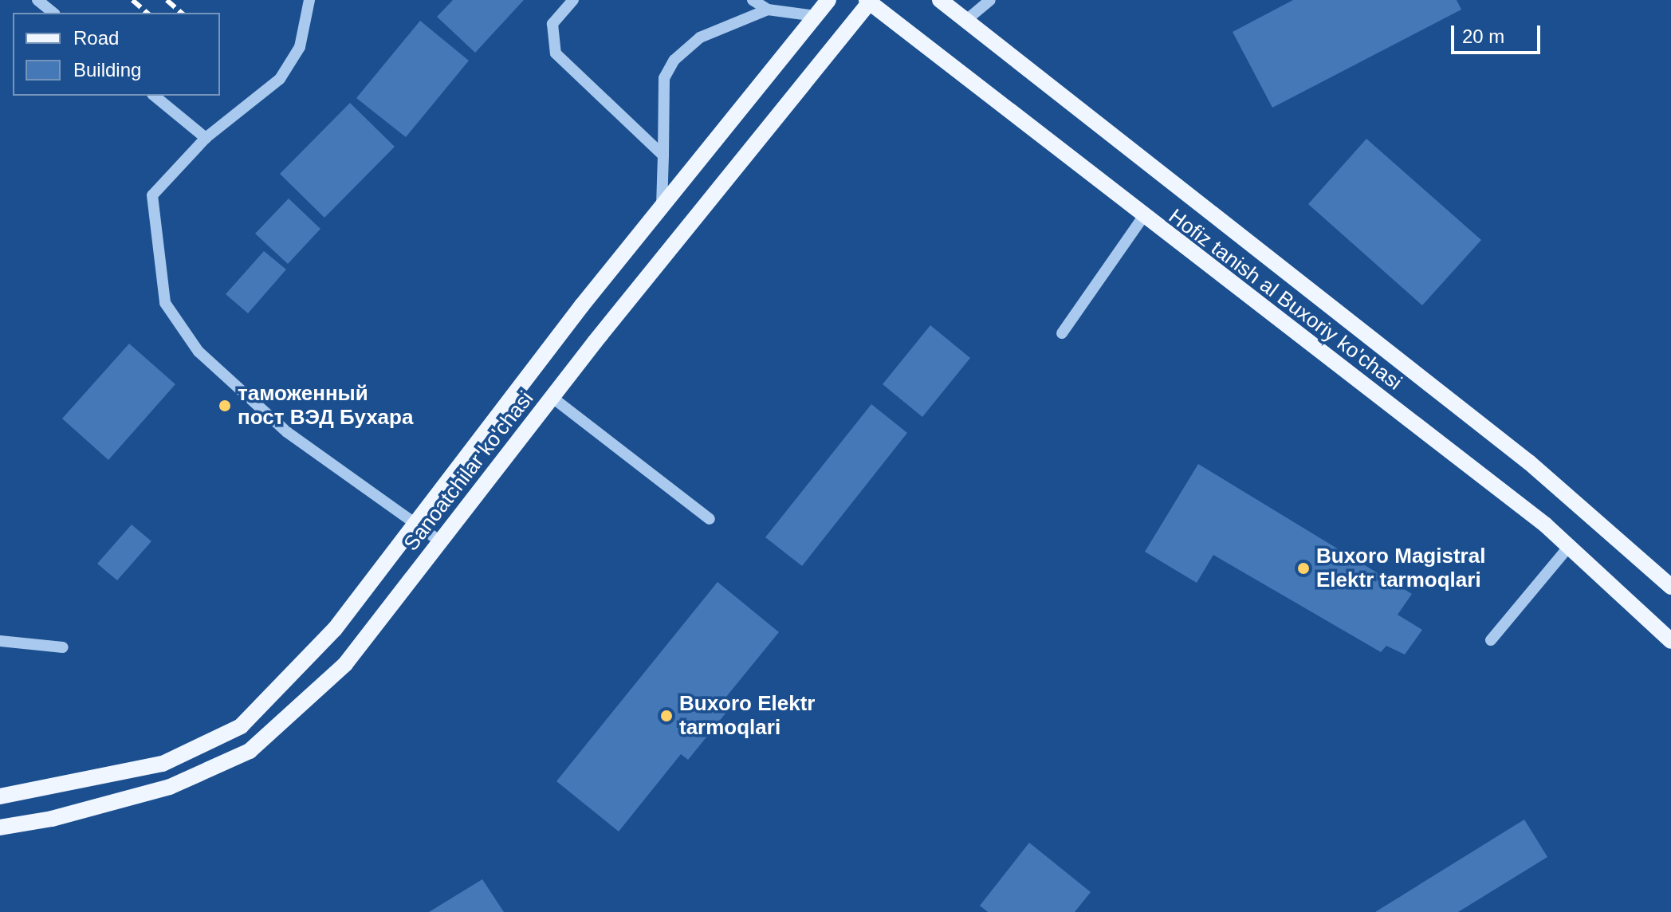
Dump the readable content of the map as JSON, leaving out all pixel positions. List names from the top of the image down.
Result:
{
  "streets": {
    "main road": ["Hofiz tanish al Buxoriy ko'chasi", "Sanoatchilar ko'chasi"]
  },
  "crossings": [
    ["Hofiz tanish al Buxoriy ko'chasi", "Sanoatchilar ko'chasi"]
  ],
  "places": ["таможенный пост ВЭД Бухара", "Buxoro Magistral Elektr tarmoqlari", "Buxoro Elektr tarmoqlari"],
  "legend": ["Road", "Building"],
  "scale_bar": "20 m"
}
